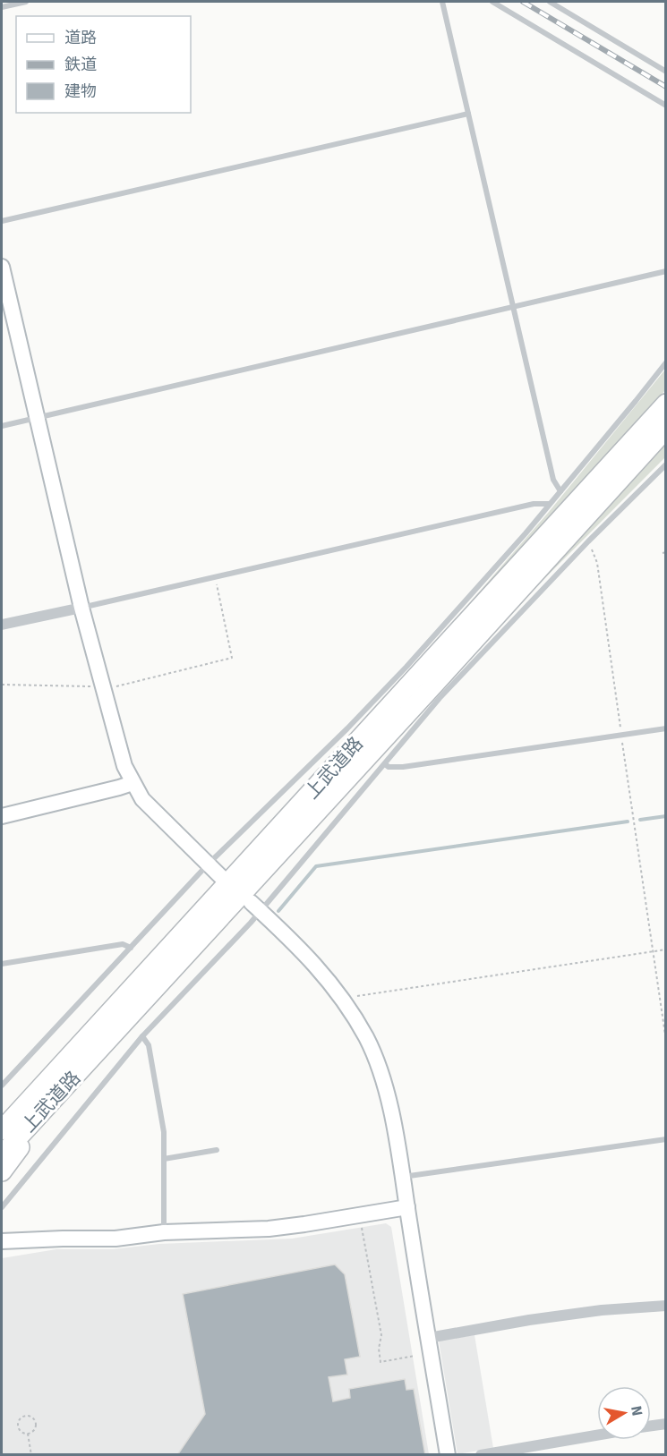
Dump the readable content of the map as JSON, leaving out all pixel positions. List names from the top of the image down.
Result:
{
  "streets": {
    "highway": ["上武道路"]
  },
  "legend": ["道路", "鉄道", "建物"],
  "north": "right"
}
